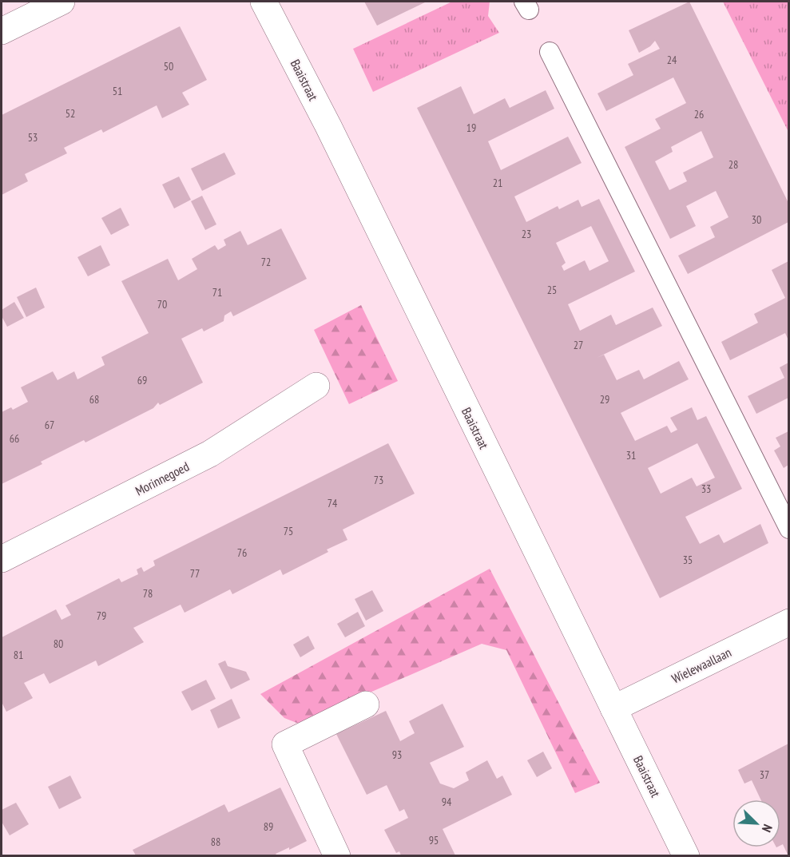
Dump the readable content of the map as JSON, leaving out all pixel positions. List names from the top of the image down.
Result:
{
  "streets": {
    "street": ["Baaistraat", "Morinnegoed", "Wielewaallaan"]
  },
  "crossings": [
    ["Baaistraat", "Wielewaallaan"]
  ],
  "house_numbers": [
    "24",
    "50",
    "51",
    "52",
    "26",
    "19",
    "53",
    "28",
    "21",
    "30",
    "23",
    "72",
    "25",
    "71",
    "70",
    "27",
    "69",
    "68",
    "29",
    "67",
    "66",
    "31",
    "73",
    "33",
    "74",
    "75",
    "76",
    "35",
    "77",
    "78",
    "79",
    "80",
    "81",
    "93",
    "37",
    "94",
    "89",
    "95",
    "88"
  ],
  "north": "bottom right"
}
